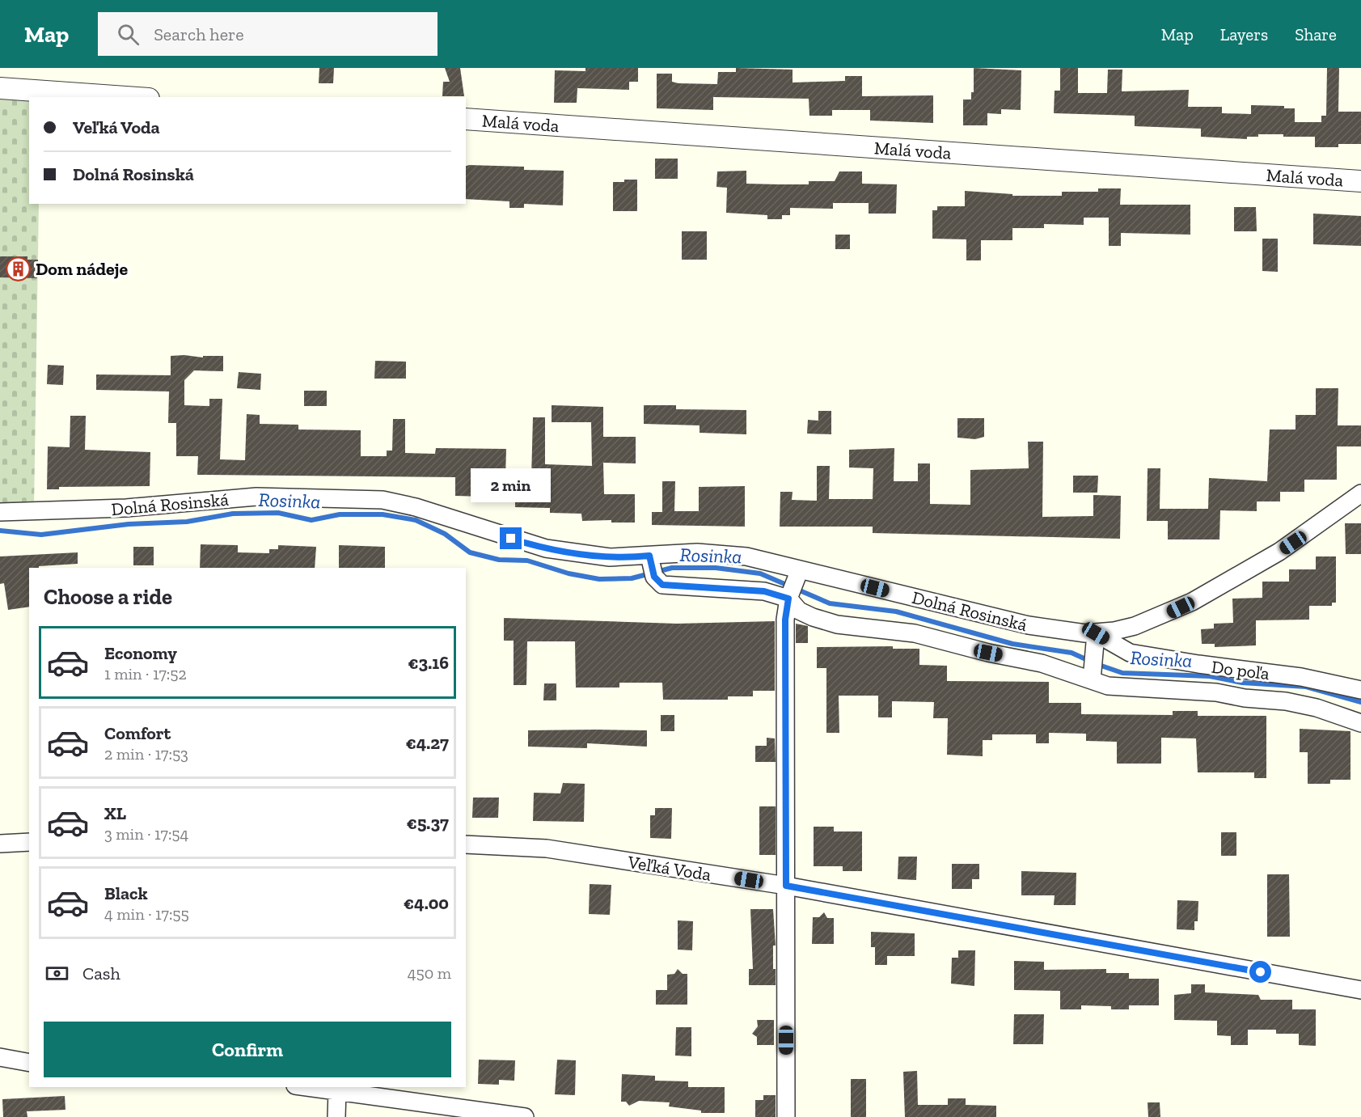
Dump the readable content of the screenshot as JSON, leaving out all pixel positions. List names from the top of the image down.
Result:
{
  "streets": {
    "street": [
      "Malá voda",
      "Dolná Rosinská",
      "Do poľa",
      "Veľká Voda"
    ]
  },
  "crossings": [
    ["Dolná Rosinská", "Do poľa"]
  ],
  "water": ["Rosinka"],
  "places": {
    "building": ["Dom nádeje"]
  },
  "page": {
    "header": "Map",
    "search": "Search here",
    "nav": ["Map", "Layers", "Share"],
    "banner": ["Veľká Voda", "Dolná Rosinská"],
    "bubble": "2 min",
    "heading": "Choose a ride",
    "list": [
      {
        "name": "Economy",
        "note": "1 min · 17:52",
        "value": "€3.16"
      },
      {
        "name": "Comfort",
        "note": "2 min · 17:53",
        "value": "€4.27"
      },
      {
        "name": "XL",
        "note": "3 min · 17:54",
        "value": "€5.37"
      },
      {
        "name": "Black",
        "note": "4 min · 17:55",
        "value": "€4.00"
      }
    ],
    "pay": ["Cash", "450 m"],
    "buttons": "Confirm"
  }
}
